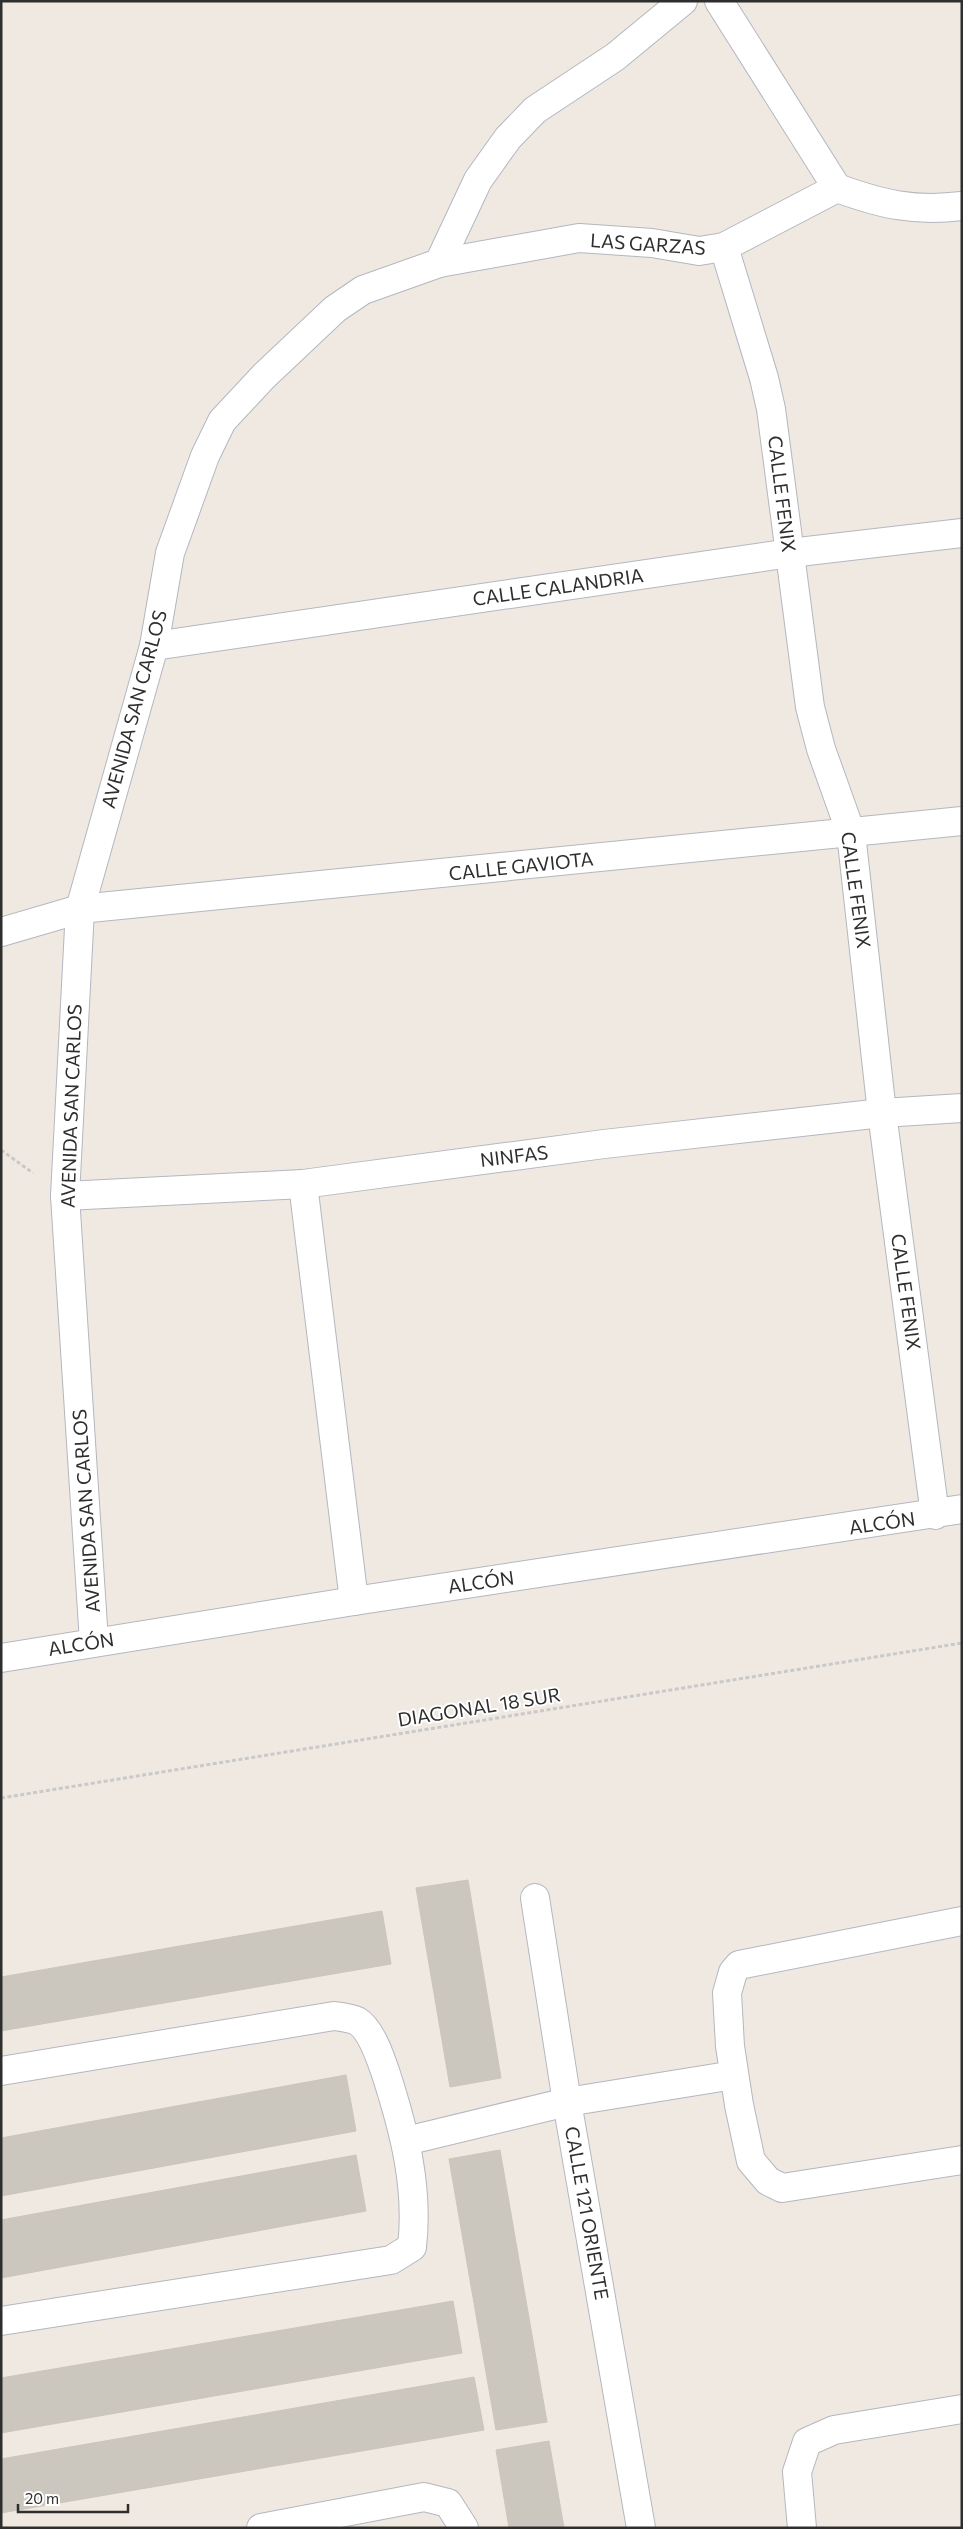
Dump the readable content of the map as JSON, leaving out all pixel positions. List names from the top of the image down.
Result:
{
  "streets": {
    "street": [
      "LAS GARZAS",
      "CALLE FENIX",
      "CALLE CALANDRIA",
      "AVENIDA SAN CARLOS",
      "CALLE GAVIOTA",
      "NINFAS",
      "ALCÓN",
      "CALLE 121 ORIENTE"
    ],
    "path": ["DIAGONAL 18 SUR"]
  },
  "crossings": [
    ["LAS GARZAS", "CALLE FENIX"],
    ["LAS GARZAS", "AVENIDA SAN CARLOS"],
    ["CALLE FENIX", "CALLE CALANDRIA"],
    ["CALLE FENIX", "CALLE GAVIOTA"],
    ["CALLE FENIX", "NINFAS"],
    ["CALLE FENIX", "ALCÓN"],
    ["CALLE CALANDRIA", "AVENIDA SAN CARLOS"],
    ["AVENIDA SAN CARLOS", "CALLE GAVIOTA"],
    ["AVENIDA SAN CARLOS", "NINFAS"],
    ["AVENIDA SAN CARLOS", "ALCÓN"]
  ],
  "scale_bar": "20 m"
}
